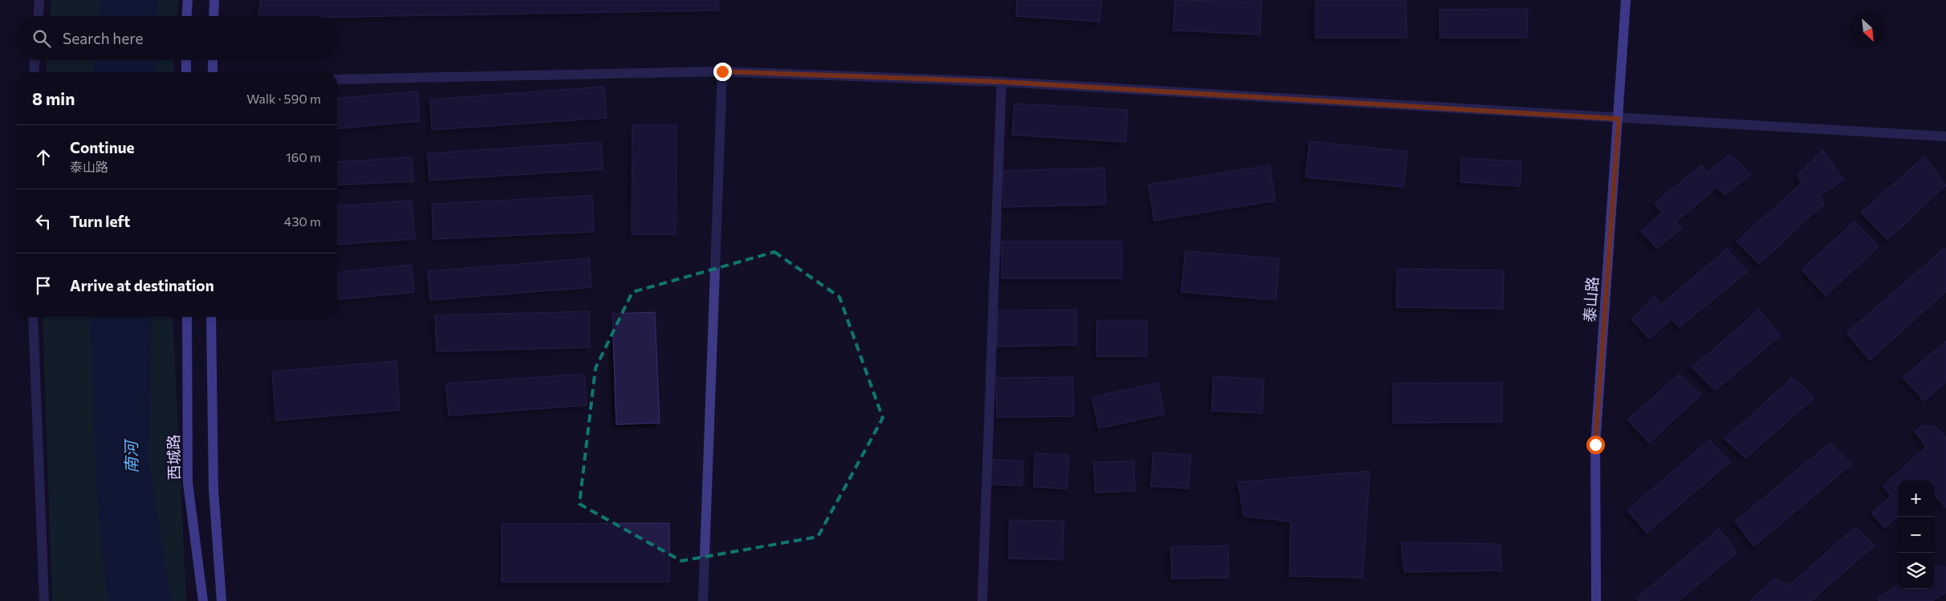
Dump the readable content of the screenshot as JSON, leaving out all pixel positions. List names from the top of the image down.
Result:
{
  "streets": {
    "main road": ["泰山路", "西城路"]
  },
  "water": ["南河"],
  "north": "bottom right",
  "page": {
    "search": "Search here",
    "heading": ["8 min", "Walk · 590 m"],
    "list": [
      ["Continue", "泰山路", "160 m"],
      ["Turn left", "430 m"],
      "Arrive at destination"
    ],
    "map_buttons": ["+", "−"]
  }
}
